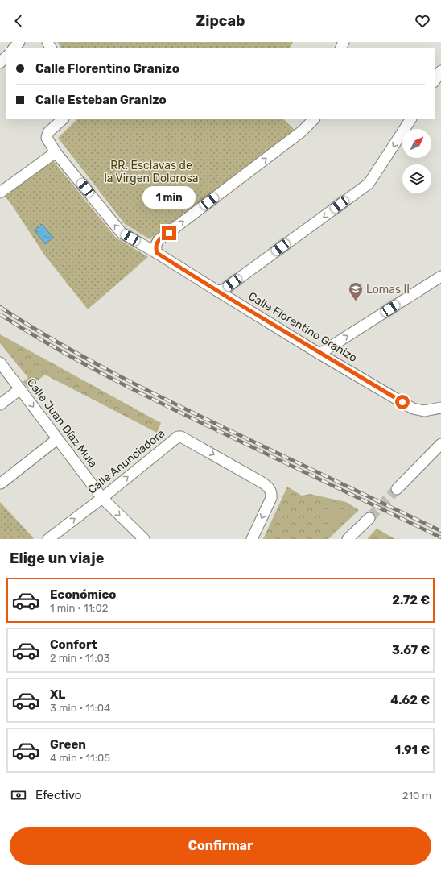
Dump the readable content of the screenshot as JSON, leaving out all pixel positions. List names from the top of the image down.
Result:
{
  "streets": {
    "street": ["Calle Florentino Granizo", "Calle Juan Díaz Mula", "Calle Anunciadora"]
  },
  "crossings": [
    ["Calle Juan Díaz Mula", "Calle Anunciadora"]
  ],
  "one_way": ["Calle Juan Díaz Mula"],
  "parks": ["RR. Esclavas de la Virgen Dolorosa"],
  "places": {
    "school or university": ["Lomas II"]
  },
  "north": "top right",
  "page": {
    "header": "Zipcab",
    "banner": ["Calle Florentino Granizo", "Calle Esteban Granizo"],
    "bubble": "1 min",
    "heading": "Elige un viaje",
    "list": [
      {
        "name": "Económico",
        "note": "1 min · 11:02",
        "value": "2.72 €"
      },
      {
        "name": "Confort",
        "note": "2 min · 11:03",
        "value": "3.67 €"
      },
      {
        "name": "XL",
        "note": "3 min · 11:04",
        "value": "4.62 €"
      },
      {
        "name": "Green",
        "note": "4 min · 11:05",
        "value": "1.91 €"
      }
    ],
    "pay": ["Efectivo", "210 m"],
    "buttons": "Confirmar"
  }
}
